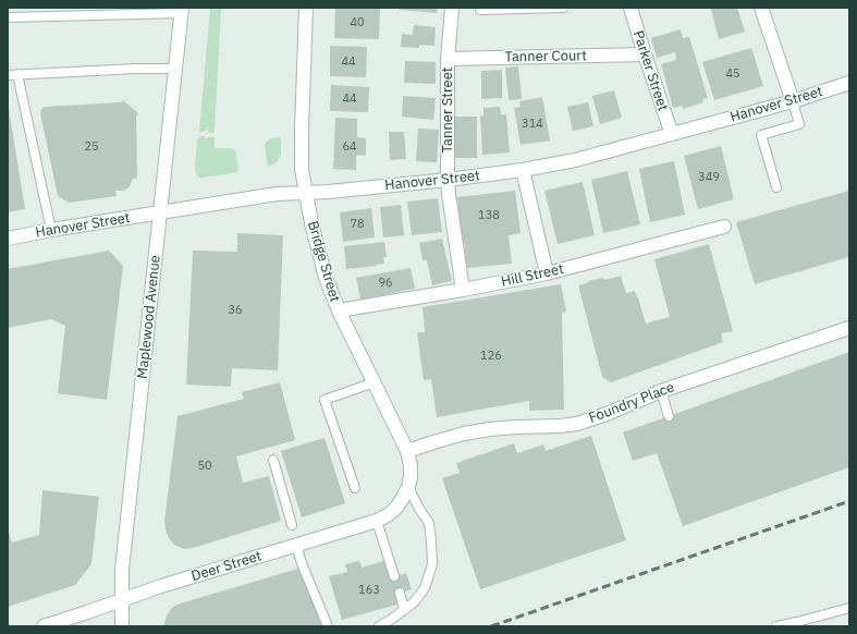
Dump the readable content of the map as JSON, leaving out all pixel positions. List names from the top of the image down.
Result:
{
  "streets": {
    "street": [
      "Tanner Court",
      "Parker Street",
      "Hanover Street",
      "Tanner Street",
      "Bridge Street",
      "Hill Street",
      "Maplewood Avenue",
      "Foundry Place",
      "Deer Street"
    ]
  },
  "crossings": [
    ["Tanner Court", "Parker Street"],
    ["Tanner Court", "Tanner Street"],
    ["Parker Street", "Hanover Street"],
    ["Hanover Street", "Tanner Street"],
    ["Hanover Street", "Bridge Street"],
    ["Hanover Street", "Maplewood Avenue"],
    ["Tanner Street", "Hill Street"],
    ["Bridge Street", "Hill Street"],
    ["Bridge Street", "Foundry Place"],
    ["Bridge Street", "Deer Street"],
    ["Maplewood Avenue", "Deer Street"]
  ],
  "house_numbers": [
    "40",
    "44",
    "45",
    "44",
    "314",
    "25",
    "64",
    "349",
    "138",
    "78",
    "96",
    "36",
    "126",
    "50",
    "163"
  ]
}
